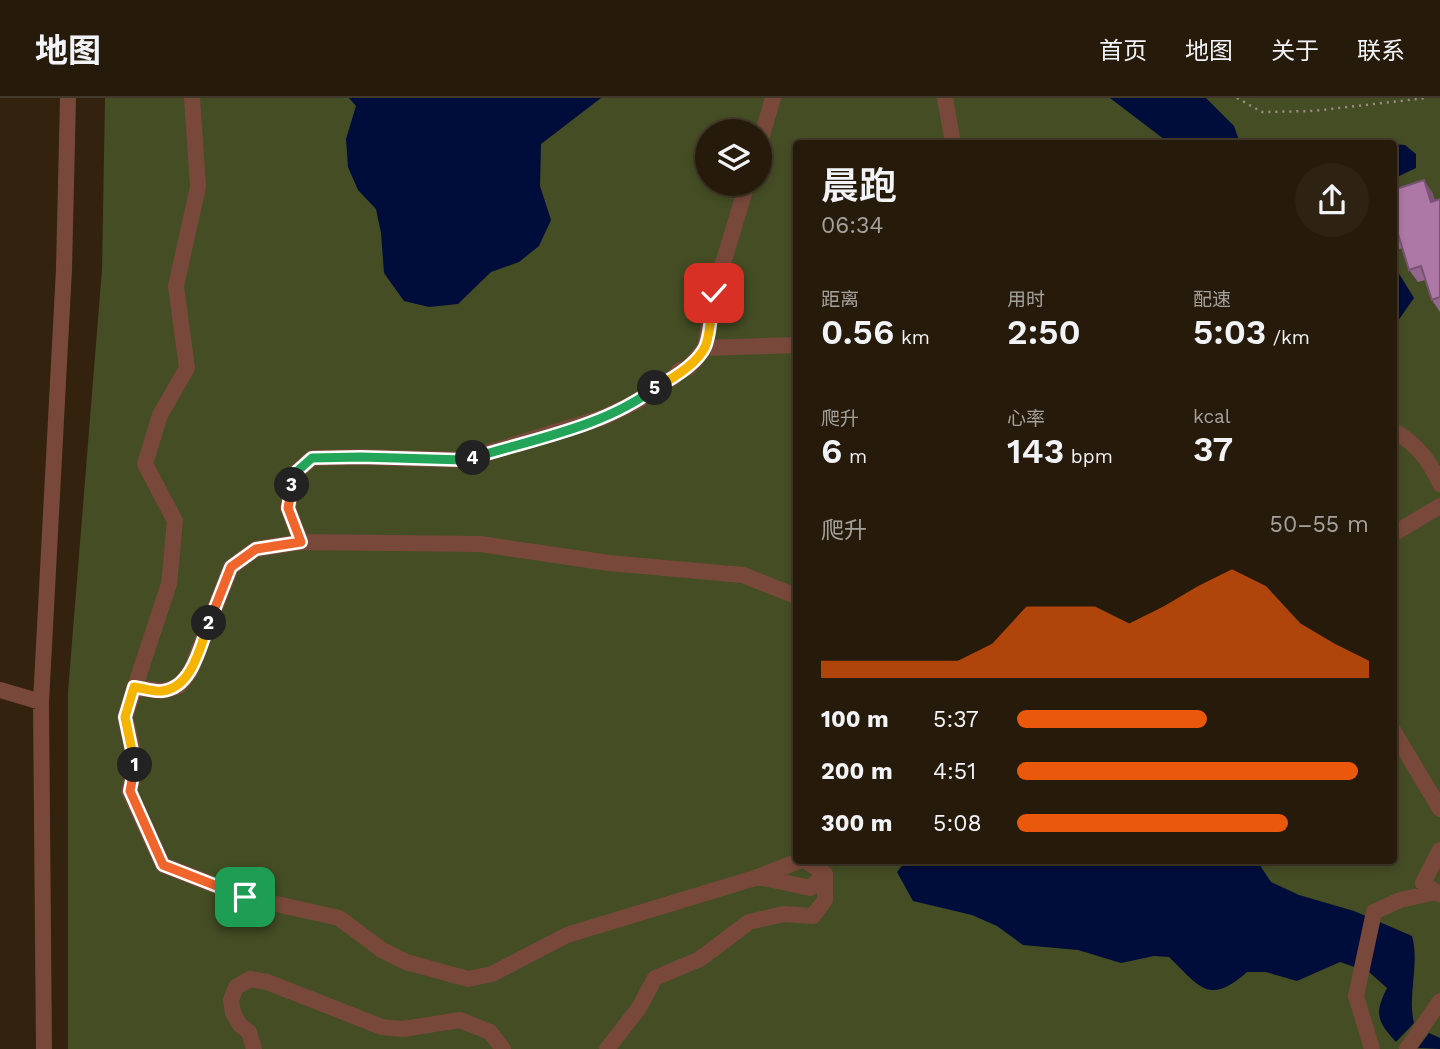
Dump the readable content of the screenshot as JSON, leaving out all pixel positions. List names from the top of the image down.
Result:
{
  "page": {
    "header": "地图",
    "nav": [
      "首页",
      "地图",
      "关于",
      "联系"
    ],
    "heading": ["晨跑", "06:34"],
    "stats": [
      ["距离", "0.56 km"],
      ["用时", "2:50"],
      ["配速", "5:03 /km"],
      ["爬升", "6 m"],
      ["心率", "143 bpm"],
      ["kcal", "37"]
    ],
    "pins": [
      "5",
      "4",
      "3",
      "2",
      "1"
    ],
    "chart": ["爬升", "50–55 m"],
    "list": [
      {
        "name": "100 m",
        "note": "5:37"
      },
      {
        "name": "200 m",
        "note": "4:51"
      },
      {
        "name": "300 m",
        "note": "5:08"
      }
    ]
  }
}
